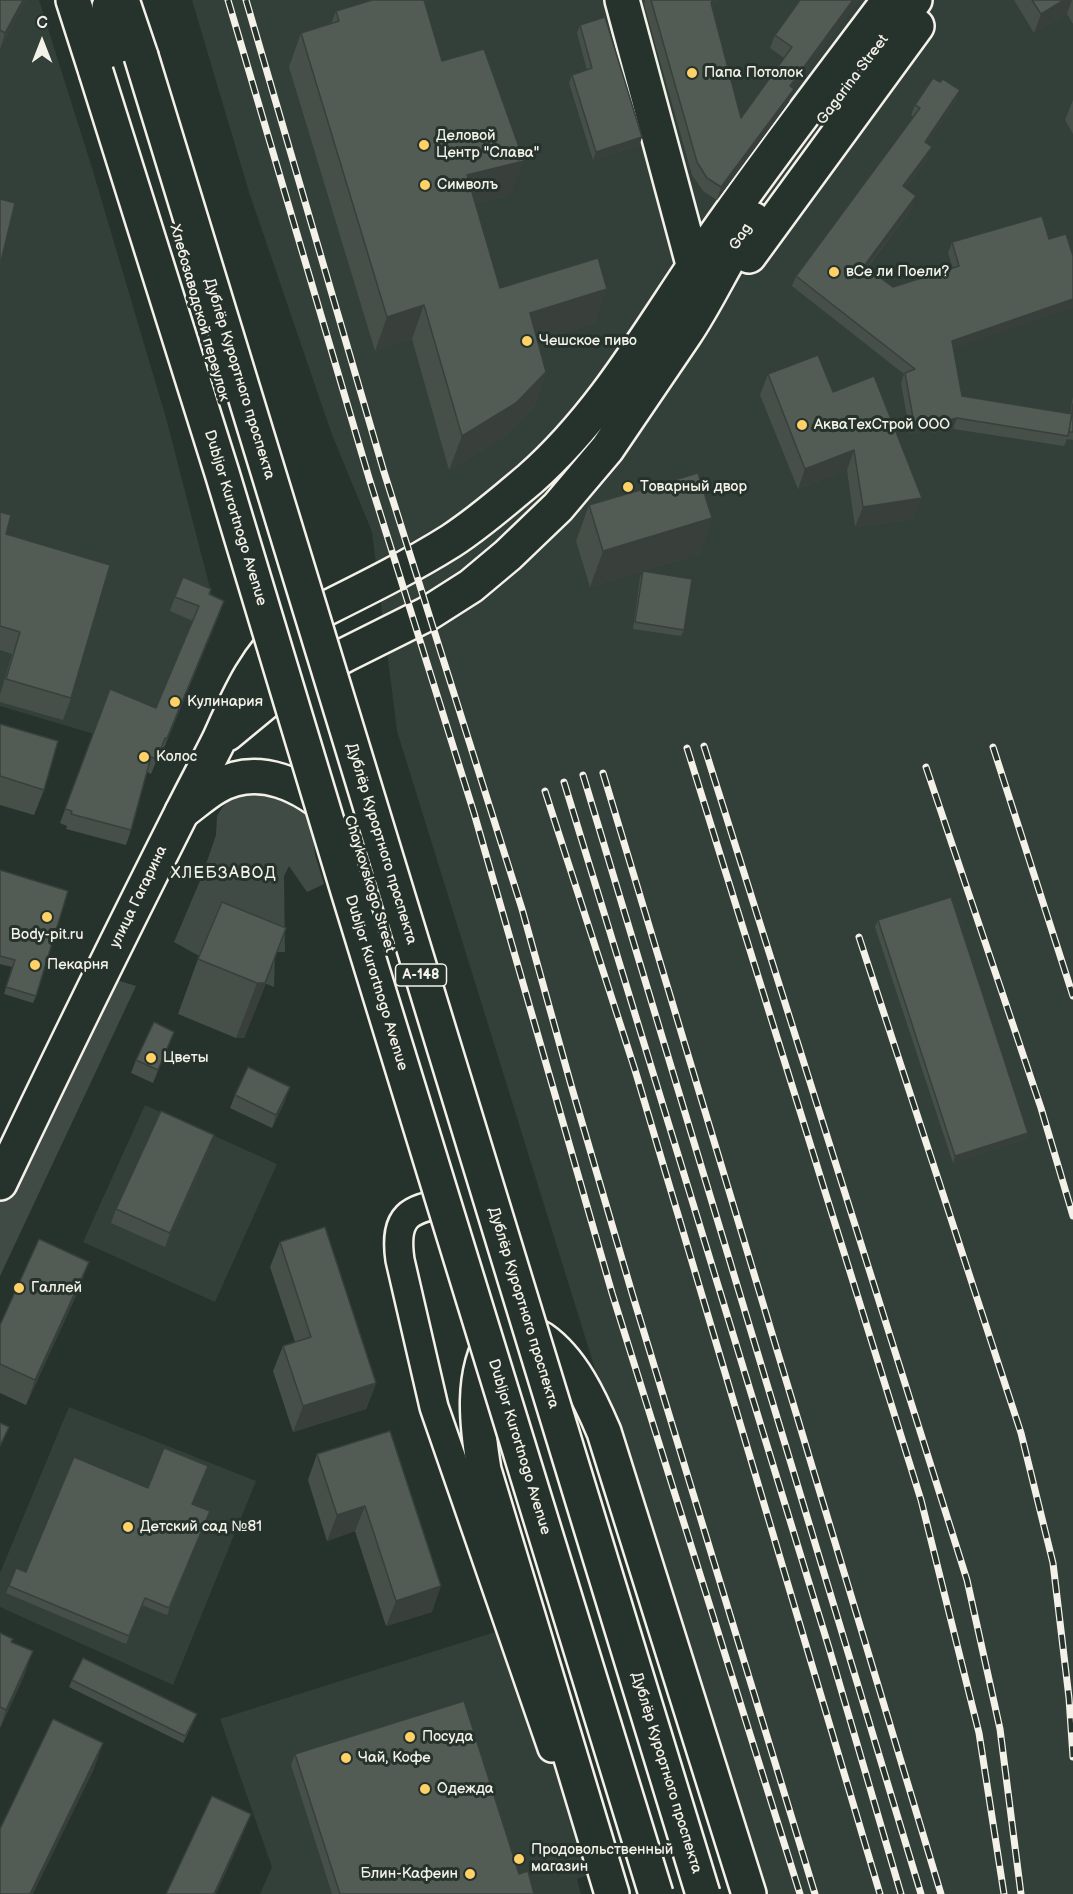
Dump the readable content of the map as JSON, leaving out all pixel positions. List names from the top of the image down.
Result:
{
  "streets": {
    "main road": [
      "Gagarina Street",
      "Gag",
      "Хлебозаводской переулок",
      "Дублёр Курортного проспекта",
      "Dubljor Kurortnogo Avenue",
      "Chaykovskogo Street",
      "улица Гагарина",
      "А-148"
    ]
  },
  "crossings": [
    ["Gagarina Street", "Gag"],
    ["Хлебозаводской переулок", "Chaykovskogo Street"]
  ],
  "districts": ["ХЛЕБЗАВОД"],
  "places": [
    "Папа Потолок",
    "Деловой Центр \"Слава\"",
    "Символъ",
    "вСе ли Поели?",
    "Чешское пиво",
    "АкваТехСтрой ООО",
    "Товарный двор",
    "Кулинария",
    "Колос",
    "Body-pit.ru",
    "Пекарня",
    "Цветы",
    "Галлей",
    "Детский сад №81",
    "Посуда",
    "Чай, Кофе",
    "Одежда",
    "Продовольственный магазин",
    "Блин-Кафеин"
  ],
  "north": "top"
}
